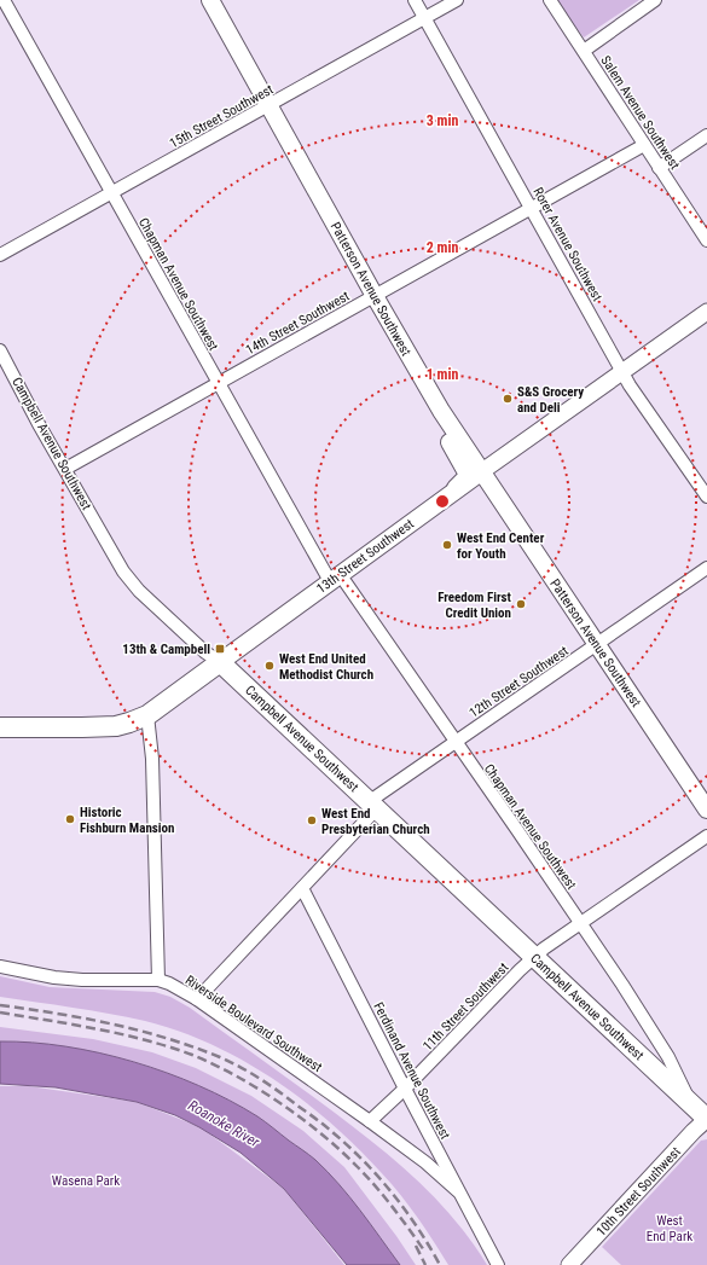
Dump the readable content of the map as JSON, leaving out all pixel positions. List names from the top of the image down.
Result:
{
  "streets": {
    "main road": ["Patterson Avenue Southwest", "Campbell Avenue Southwest", "13th Street Southwest"],
    "street": [
      "Salem Avenue Southwest",
      "15th Street Southwest",
      "Rorer Avenue Southwest",
      "Chapman Avenue Southwest",
      "14th Street Southwest",
      "12th Street Southwest",
      "11th Street Southwest",
      "Riverside Boulevard Southwest",
      "Ferdinand Avenue Southwest",
      "10th Street Southwest"
    ]
  },
  "crossings": [
    ["Salem Avenue Southwest", "14th Street Southwest"],
    ["15th Street Southwest", "Rorer Avenue Southwest"],
    ["15th Street Southwest", "Chapman Avenue Southwest"],
    ["15th Street Southwest", "Patterson Avenue Southwest"],
    ["Rorer Avenue Southwest", "14th Street Southwest"],
    ["Rorer Avenue Southwest", "13th Street Southwest"],
    ["Chapman Avenue Southwest", "14th Street Southwest"],
    ["Chapman Avenue Southwest", "Campbell Avenue Southwest"],
    ["Chapman Avenue Southwest", "13th Street Southwest"],
    ["Chapman Avenue Southwest", "12th Street Southwest"],
    ["Chapman Avenue Southwest", "11th Street Southwest"],
    ["Patterson Avenue Southwest", "14th Street Southwest"],
    ["Patterson Avenue Southwest", "13th Street Southwest"],
    ["Patterson Avenue Southwest", "12th Street Southwest"],
    ["14th Street Southwest", "Campbell Avenue Southwest"],
    ["Campbell Avenue Southwest", "13th Street Southwest"],
    ["Campbell Avenue Southwest", "12th Street Southwest"],
    ["Campbell Avenue Southwest", "11th Street Southwest"],
    ["Campbell Avenue Southwest", "10th Street Southwest"],
    ["12th Street Southwest", "Riverside Boulevard Southwest"],
    ["12th Street Southwest", "Ferdinand Avenue Southwest"],
    ["11th Street Southwest", "Riverside Boulevard Southwest"],
    ["11th Street Southwest", "Ferdinand Avenue Southwest"],
    ["Riverside Boulevard Southwest", "Ferdinand Avenue Southwest"]
  ],
  "water": ["Roanoke River"],
  "parks": ["Wasena Park", "West End Park"],
  "places": {
    "other": [
      "S&S Grocery and Deli",
      "West End Center for Youth",
      "Freedom First Credit Union",
      "West End United Methodist Church",
      "Historic Fishburn Mansion",
      "West End Presbyterian Church"
    ],
    "transit": ["13th & Campbell"]
  },
  "rings": ["3 min", "2 min", "1 min"]
}
